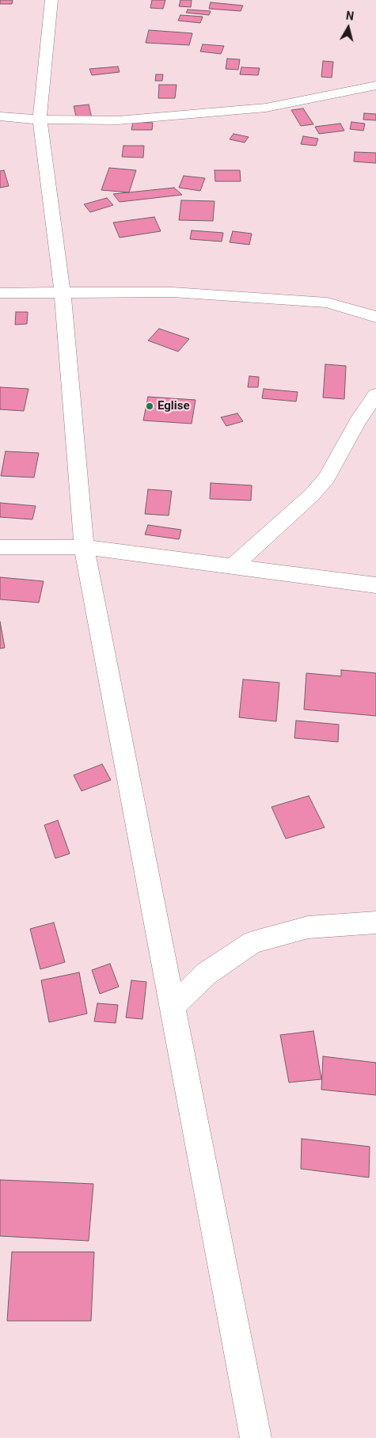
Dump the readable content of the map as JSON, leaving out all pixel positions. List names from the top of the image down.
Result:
{
  "places": ["Eglise"],
  "north": "top"
}
